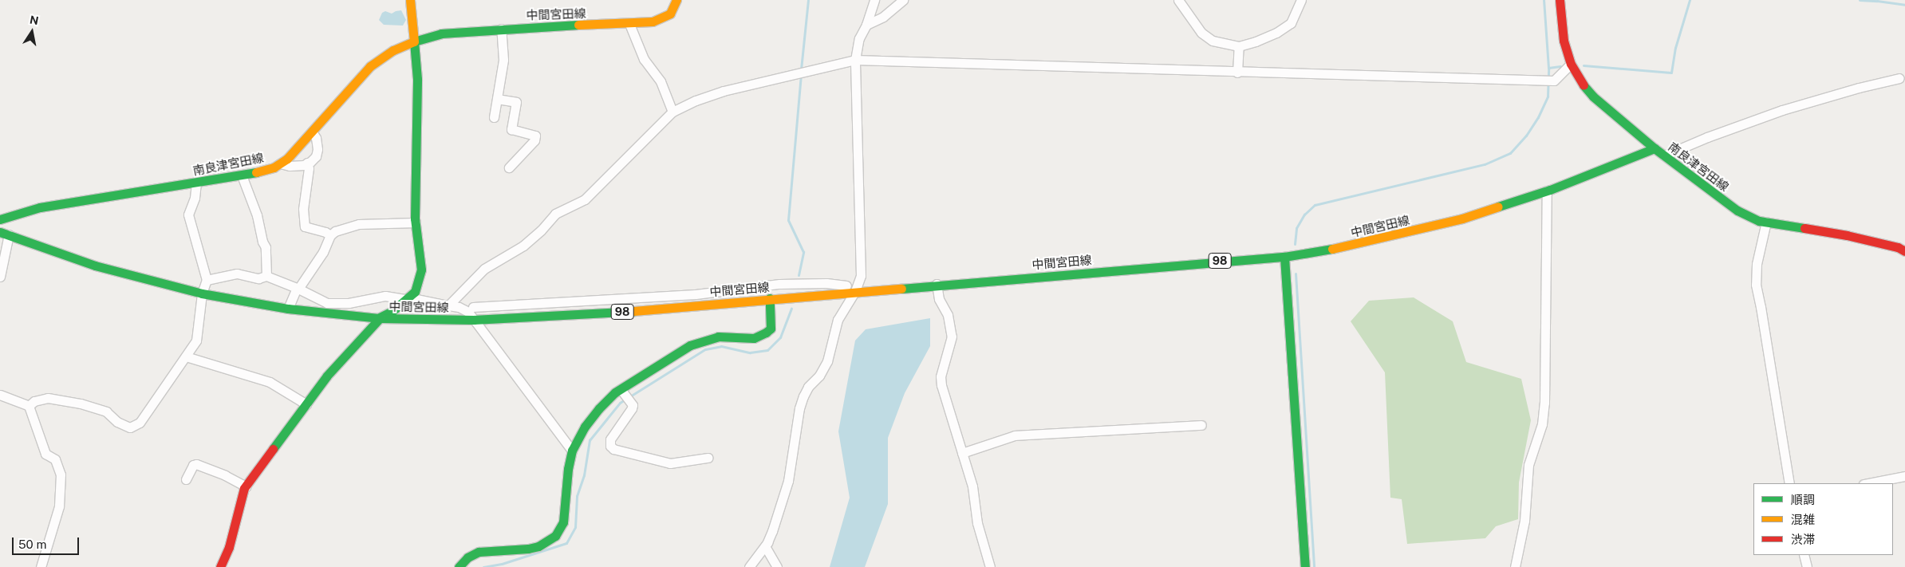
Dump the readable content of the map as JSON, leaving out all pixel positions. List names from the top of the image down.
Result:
{
  "streets": {
    "main road": ["中間宮田線", "南良津宮田線", "98"]
  },
  "crossings": [
    ["中間宮田線", "南良津宮田線"]
  ],
  "legend": ["順調", "混雑", "渋滞"],
  "scale_bar": "50 m",
  "north": "top"
}
